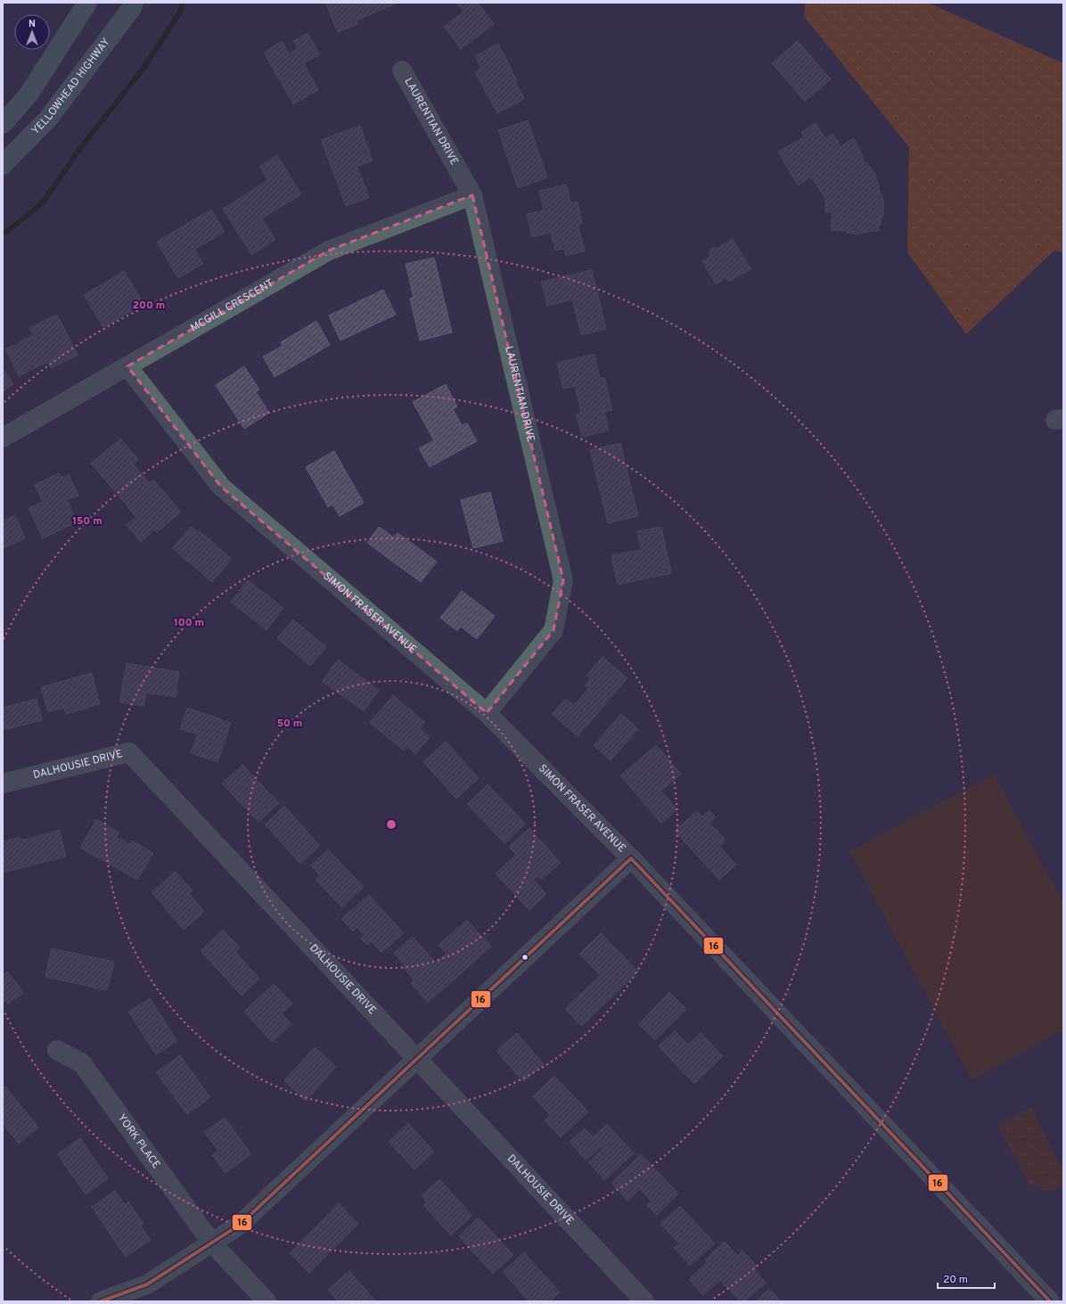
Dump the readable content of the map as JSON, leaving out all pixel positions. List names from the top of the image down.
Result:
{
  "streets": {
    "highway": ["YELLOWHEAD HIGHWAY"],
    "street": [
      "LAURENTIAN DRIVE",
      "MCGILL CRESCENT",
      "SIMON FRASER AVENUE",
      "DALHOUSIE DRIVE",
      "YORK PLACE"
    ]
  },
  "crossings": [
    ["LAURENTIAN DRIVE", "MCGILL CRESCENT"],
    ["LAURENTIAN DRIVE", "SIMON FRASER AVENUE"],
    ["MCGILL CRESCENT", "SIMON FRASER AVENUE"]
  ],
  "lines": ["transit line 16"],
  "scale_bar": "20 m",
  "north": "top",
  "rings": [
    "200 m",
    "150 m",
    "100 m",
    "50 m"
  ]
}
